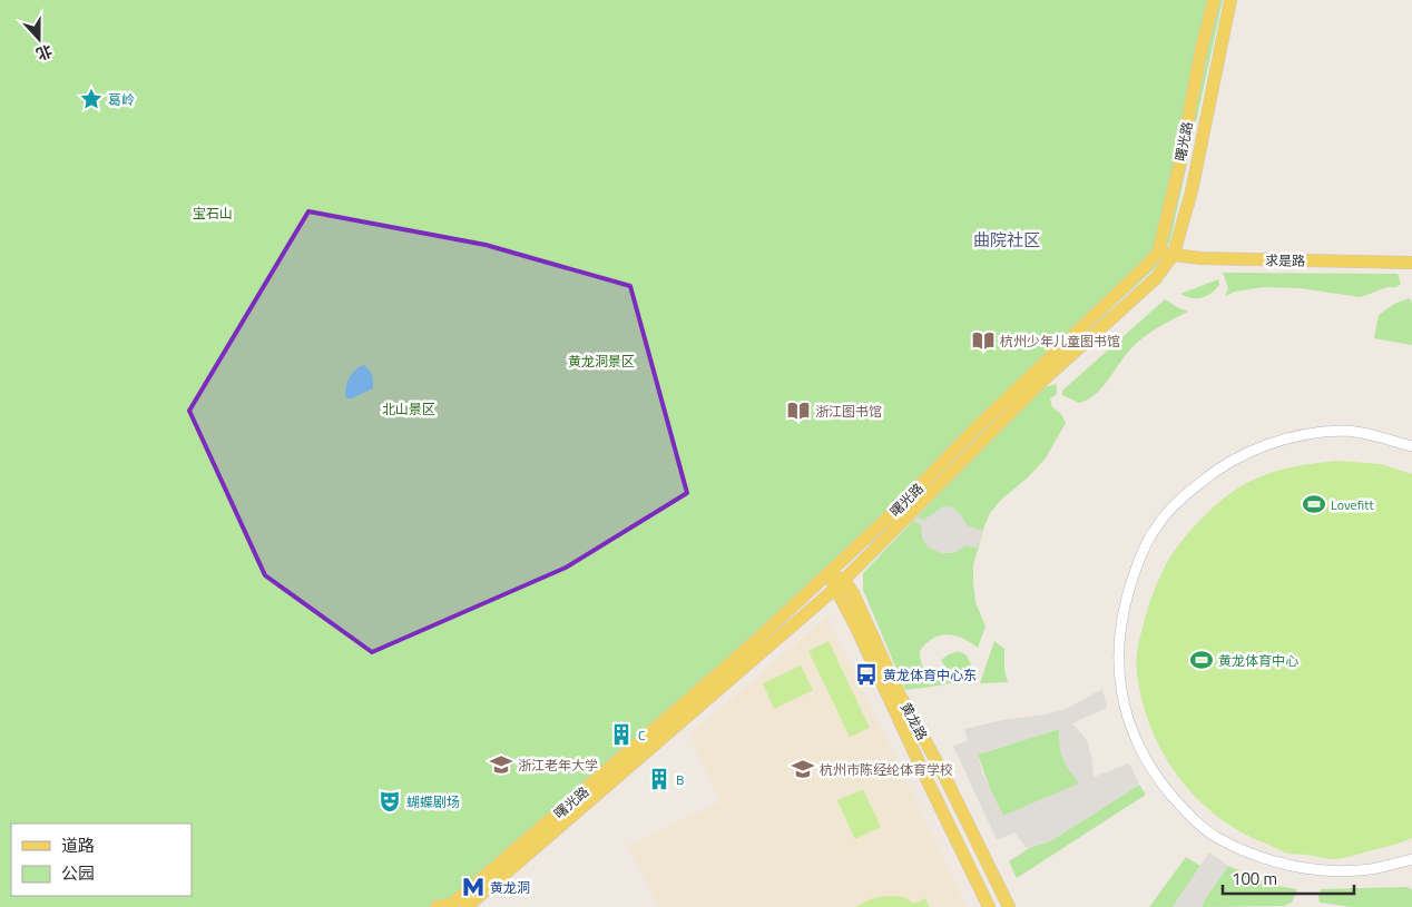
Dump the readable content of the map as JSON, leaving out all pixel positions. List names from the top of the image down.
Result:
{
  "streets": {
    "main road": ["曙光路", "求是路", "黄龙路"]
  },
  "crossings": [
    ["曙光路", "求是路"],
    ["曙光路", "黄龙路"]
  ],
  "districts": ["曲院社区"],
  "parks": ["宝石山", "黄龙洞景区", "北山景区"],
  "places": {
    "place": ["葛岭"],
    "library": ["杭州少年儿童图书馆", "浙江图书馆"],
    "sports": ["Lovefitt", "黄龙体育中心"],
    "bus stop": ["黄龙体育中心东"],
    "building": ["C", "B"],
    "school or university": ["浙江老年大学", "杭州市陈经纶体育学校"],
    "theatre": ["蝴蝶剧场"],
    "metro station": ["黄龙洞"]
  },
  "legend": ["道路", "公园"],
  "scale_bar": "100 m",
  "north": "bottom"
}
